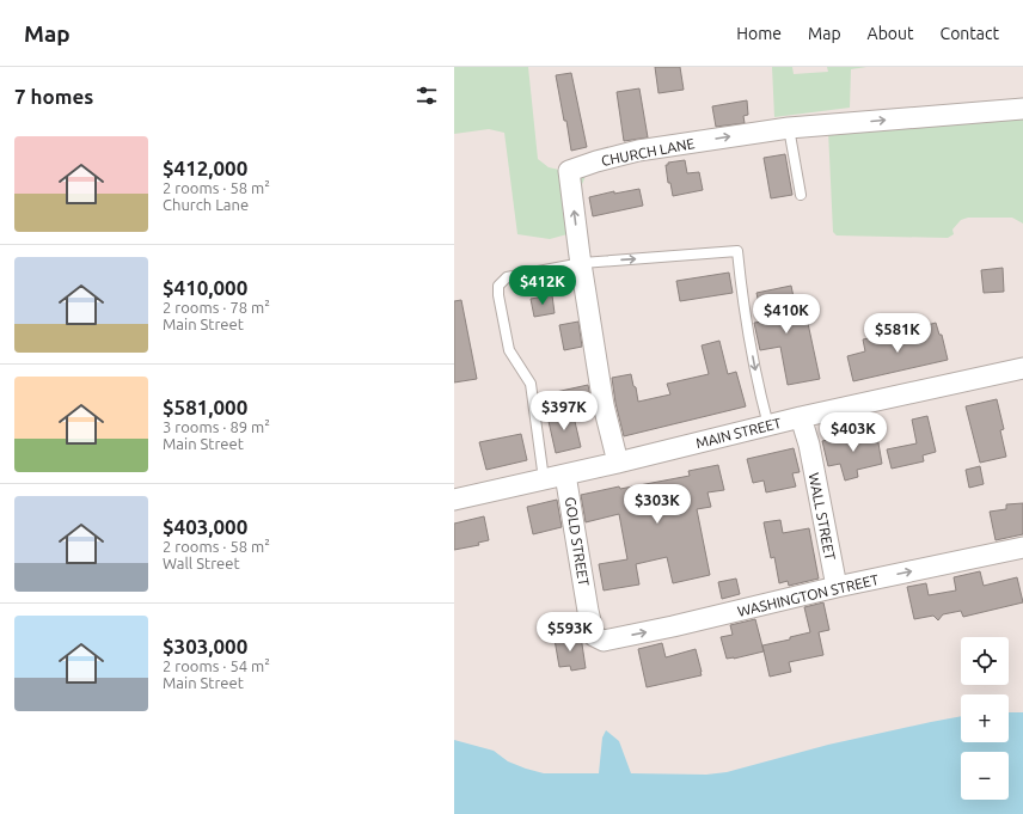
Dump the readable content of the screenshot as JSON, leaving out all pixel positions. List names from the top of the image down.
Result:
{
  "streets": {
    "street": [
      "CHURCH LANE",
      "MAIN STREET",
      "WALL STREET",
      "GOLD STREET",
      "WASHINGTON STREET"
    ]
  },
  "crossings": [
    ["CHURCH LANE", "MAIN STREET"],
    ["MAIN STREET", "WALL STREET"],
    ["MAIN STREET", "GOLD STREET"],
    ["WALL STREET", "WASHINGTON STREET"],
    ["GOLD STREET", "WASHINGTON STREET"]
  ],
  "one_way": ["CHURCH LANE", "WASHINGTON STREET"],
  "page": {
    "header": "Map",
    "nav": [
      "Home",
      "Map",
      "About",
      "Contact"
    ],
    "heading": "7 homes",
    "list": [
      {
        "name": "$412,000",
        "note": "2 rooms · 58 m² · Church Lane"
      },
      {
        "name": "$410,000",
        "note": "2 rooms · 78 m² · Main Street"
      },
      {
        "name": "$581,000",
        "note": "3 rooms · 89 m² · Main Street"
      },
      {
        "name": "$403,000",
        "note": "2 rooms · 58 m² · Wall Street"
      },
      {
        "name": "$303,000",
        "note": "2 rooms · 54 m² · Main Street"
      }
    ],
    "price": [
      "$412K",
      "$410K",
      "$581K",
      "$397K",
      "$403K",
      "$303K",
      "$593K"
    ],
    "map_buttons": ["+", "−"]
  }
}
